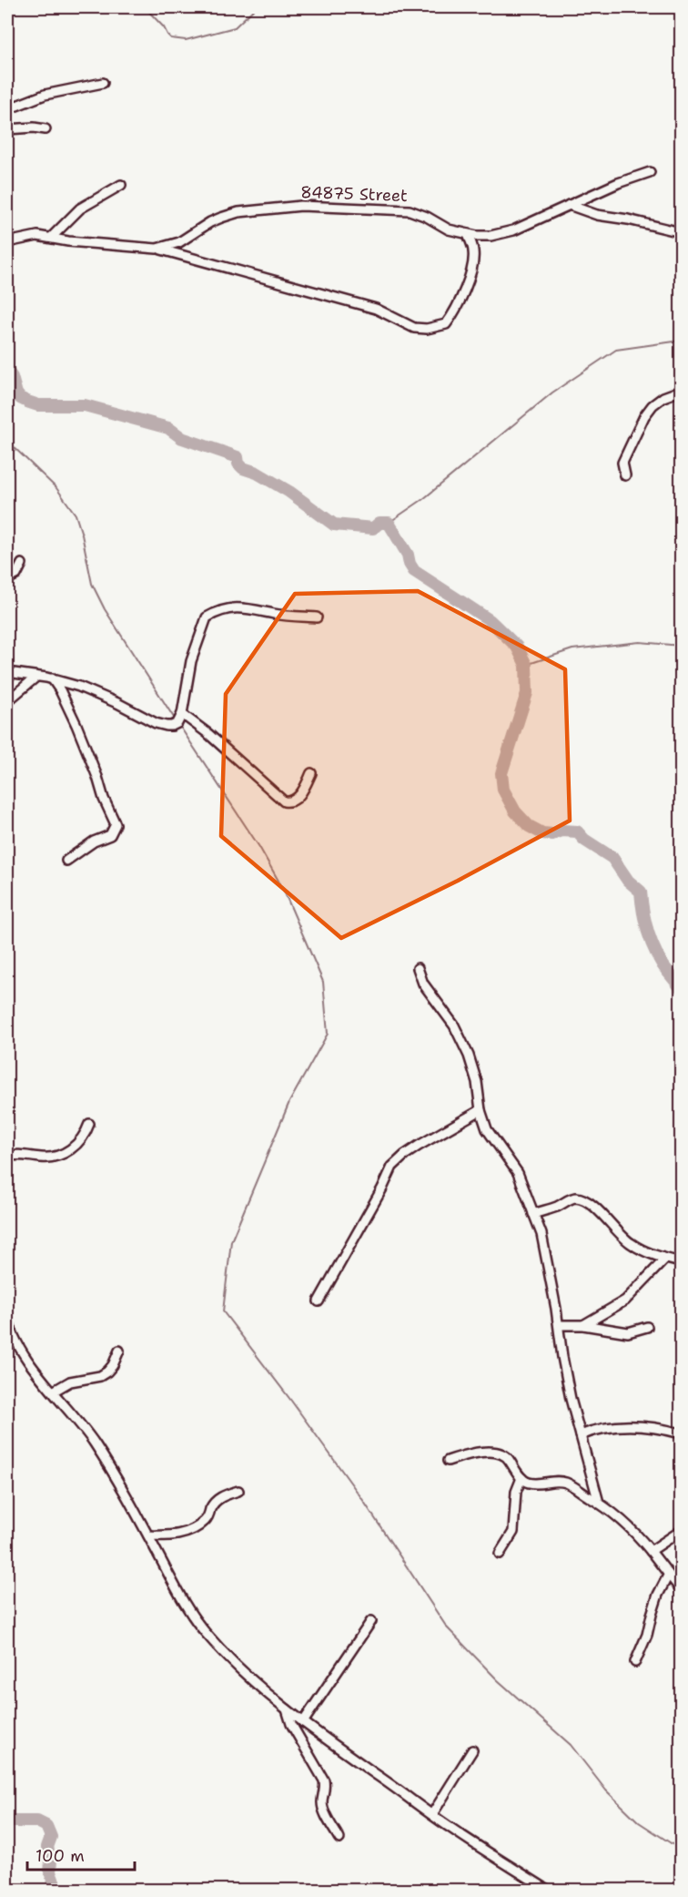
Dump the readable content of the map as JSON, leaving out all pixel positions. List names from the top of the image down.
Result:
{
  "streets": {
    "street": ["84875 Street"]
  },
  "scale_bar": "100 m"
}
